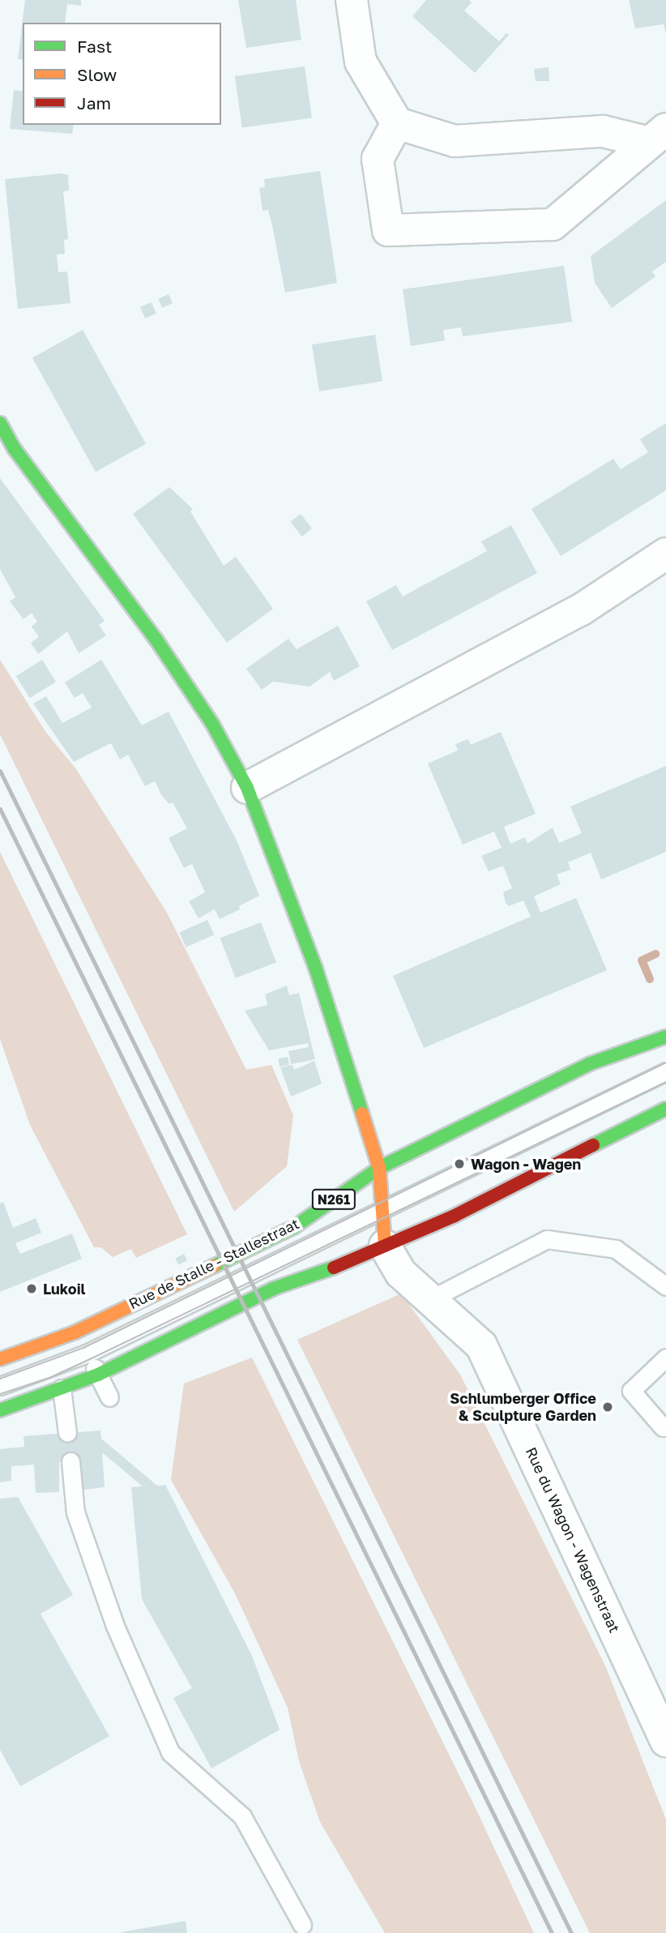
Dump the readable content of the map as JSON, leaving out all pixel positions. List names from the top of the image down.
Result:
{
  "streets": {
    "main road": ["N261", "Rue de Stalle - Stallestraat", "Rue du Wagon - Wagenstraat"]
  },
  "crossings": [
    ["Rue de Stalle - Stallestraat", "Rue du Wagon - Wagenstraat"]
  ],
  "places": ["Wagon - Wagen", "Lukoil", "Schlumberger Office & Sculpture Garden"],
  "legend": ["Fast", "Slow", "Jam"]
}
